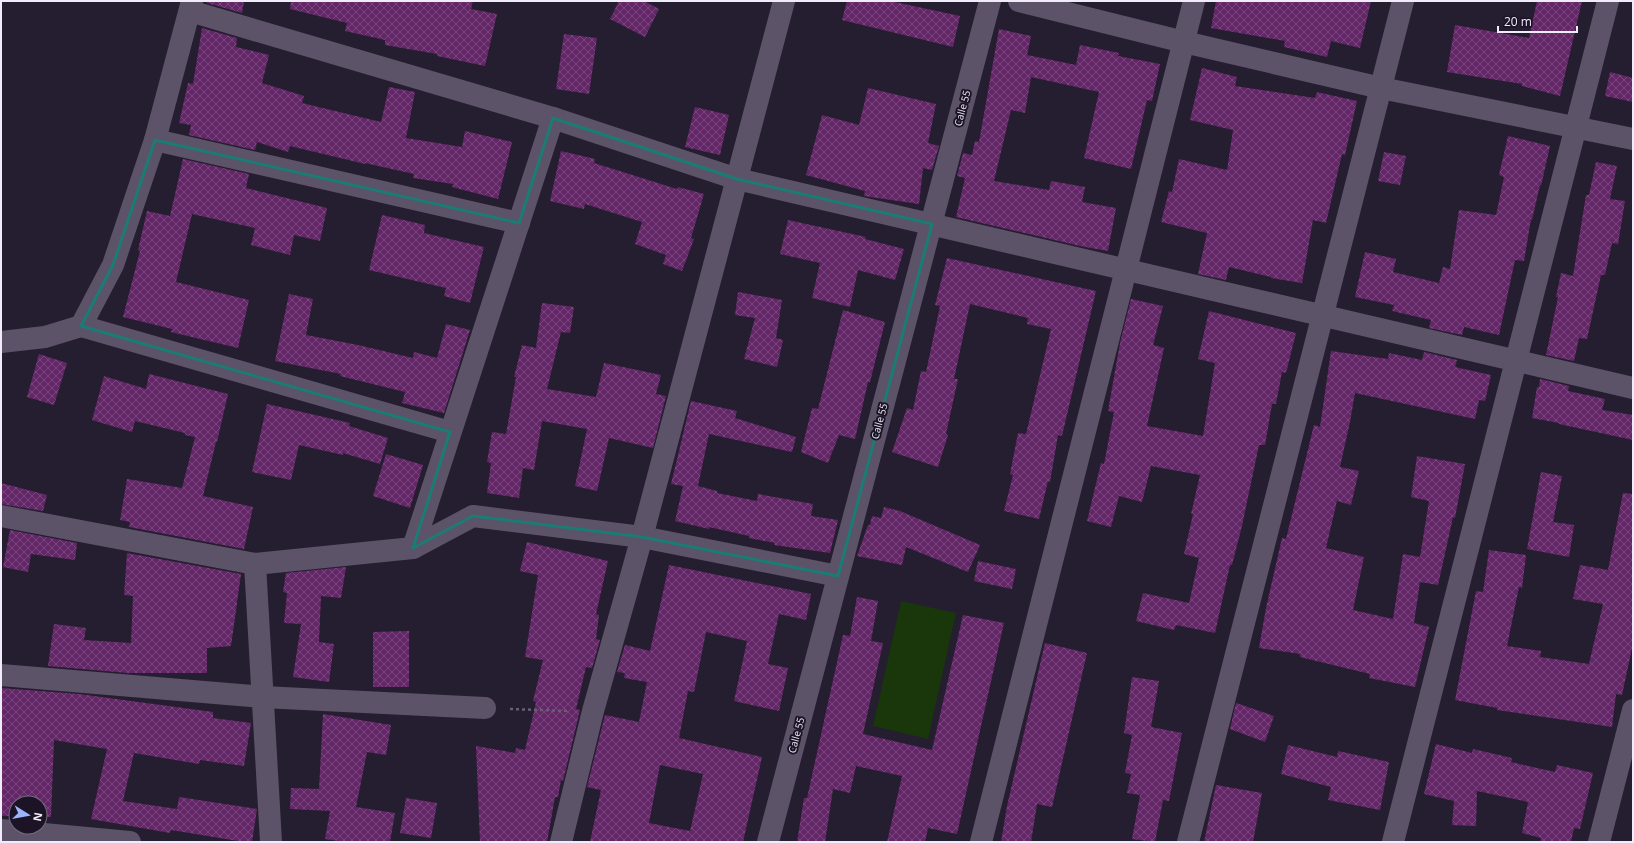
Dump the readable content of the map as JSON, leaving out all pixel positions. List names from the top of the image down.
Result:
{
  "streets": {
    "street": ["Calle 55"]
  },
  "scale_bar": "20 m",
  "north": "right"
}
